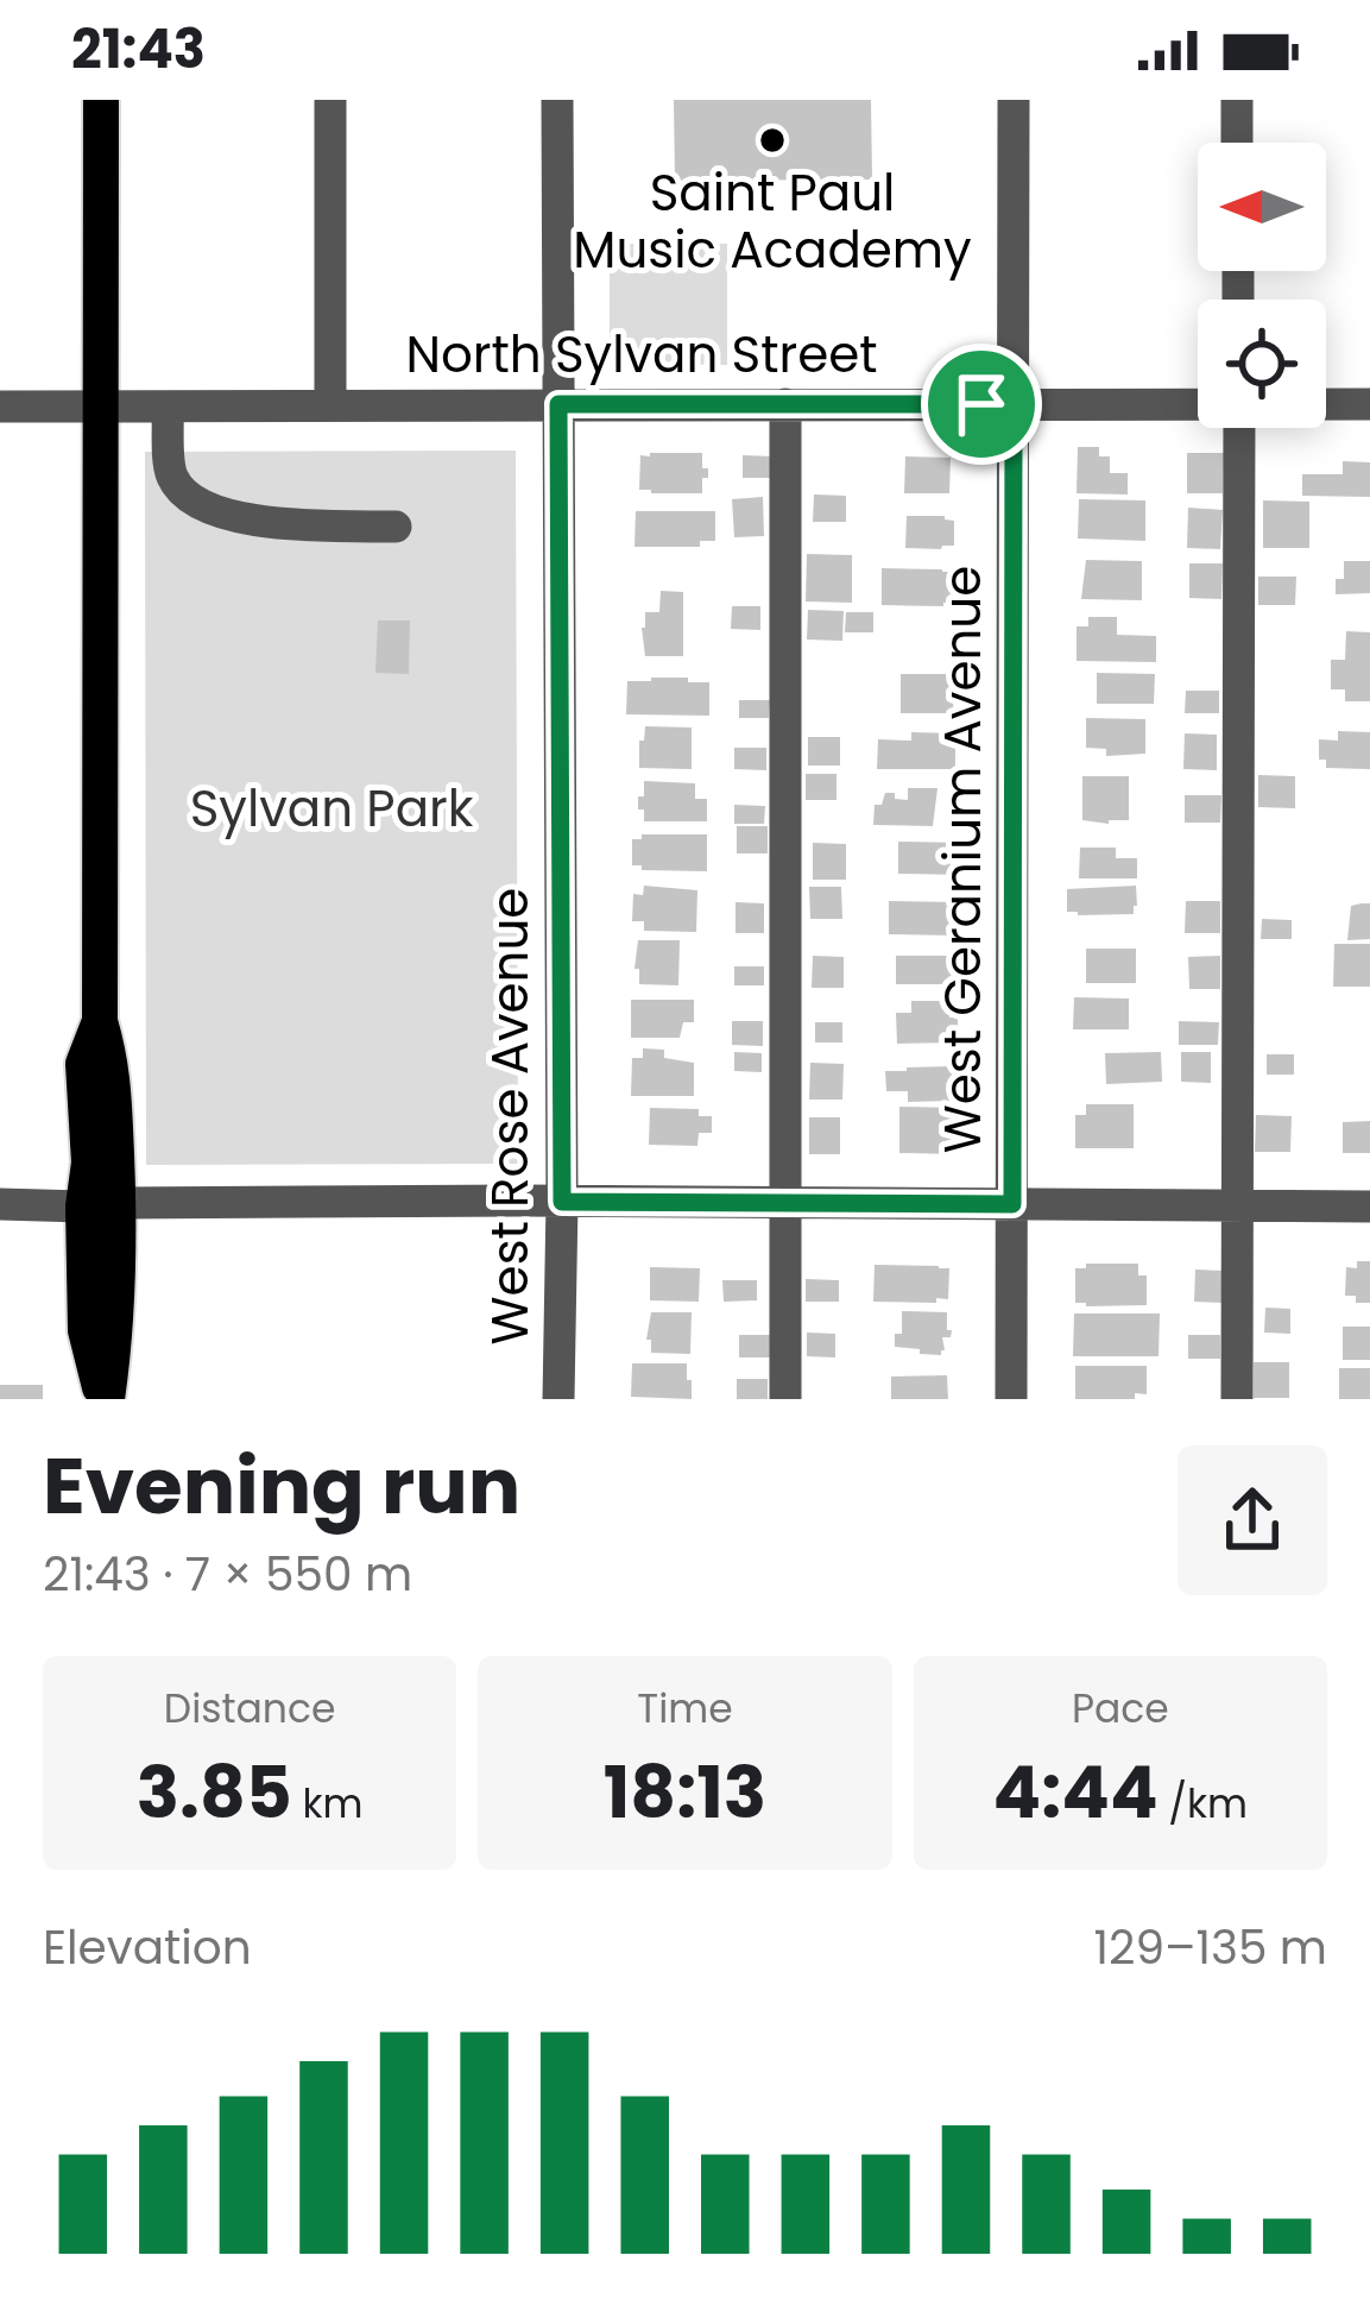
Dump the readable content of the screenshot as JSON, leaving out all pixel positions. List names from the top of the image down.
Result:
{
  "streets": {
    "street": ["North Sylvan Street", "West Geranium Avenue", "West Rose Avenue"]
  },
  "crossings": [
    ["North Sylvan Street", "West Geranium Avenue"],
    ["North Sylvan Street", "West Rose Avenue"]
  ],
  "parks": ["Sylvan Park"],
  "places": ["Saint Paul Music Academy"],
  "north": "left",
  "page": {
    "status": "21:43",
    "heading": ["Evening run", "21:43 · 7 × 550 m"],
    "stats": [
      ["Distance", "3.85 km"],
      ["Time", "18:13"],
      ["Pace", "4:44 /km"]
    ],
    "chart": ["Elevation", "129–135 m"]
  }
}
